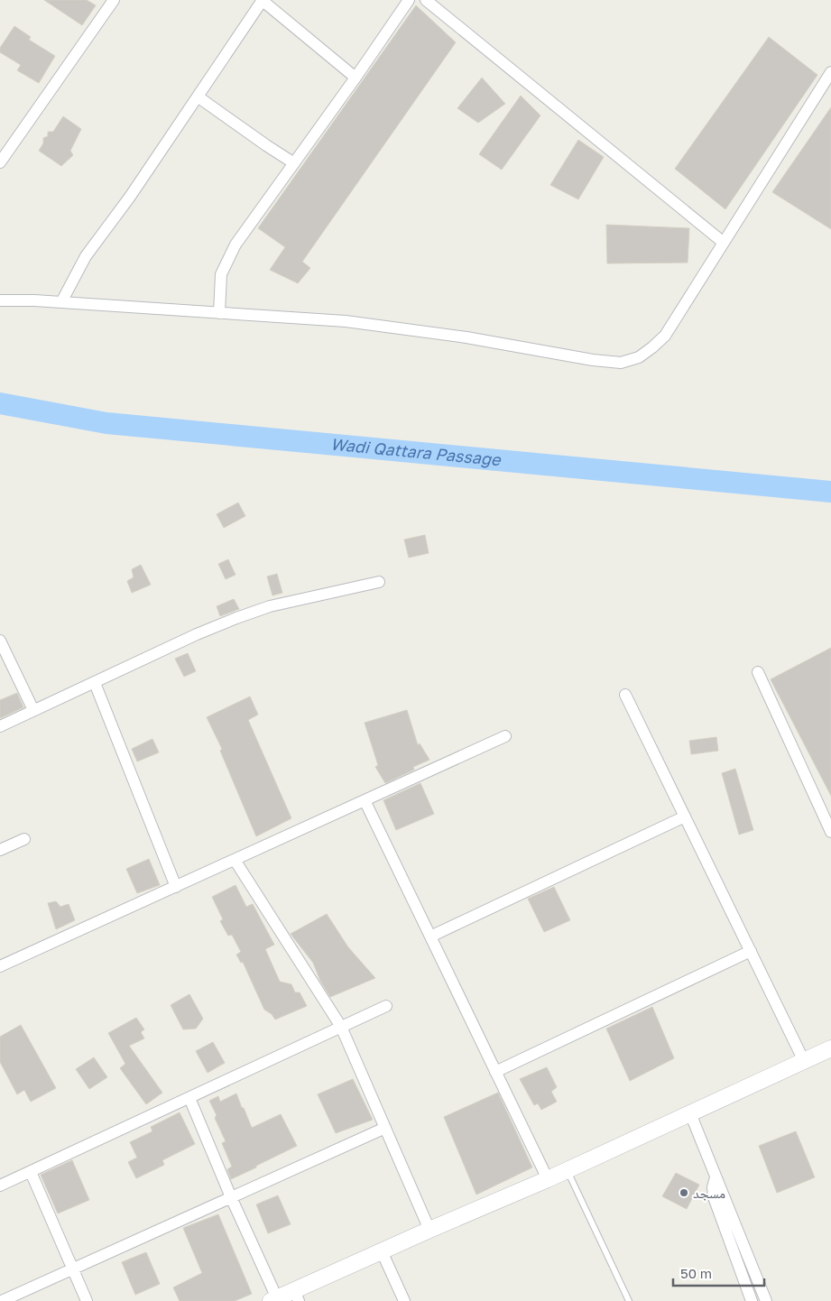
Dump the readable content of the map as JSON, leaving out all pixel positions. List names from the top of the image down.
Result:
{
  "water": ["Wadi Qattara Passage"],
  "places": ["مسجد"],
  "scale_bar": "50 m"
}
